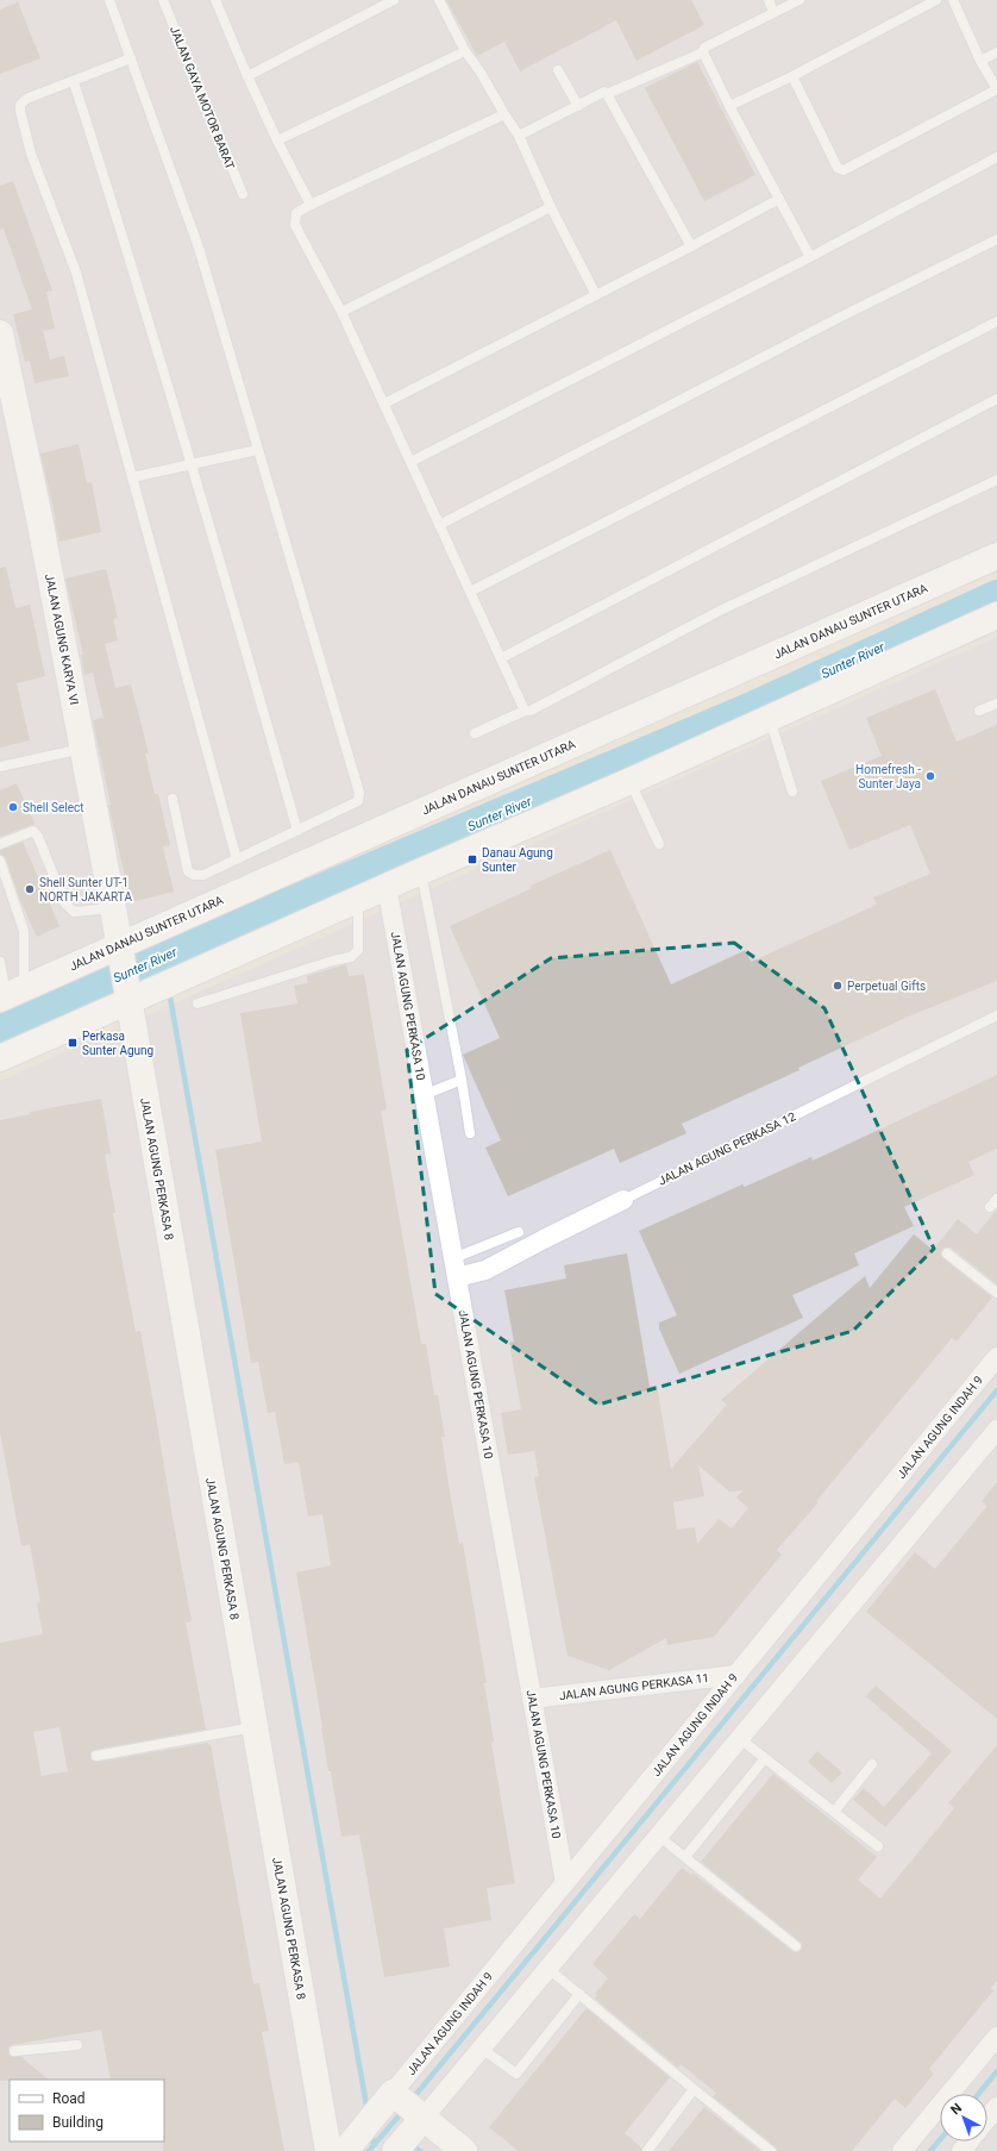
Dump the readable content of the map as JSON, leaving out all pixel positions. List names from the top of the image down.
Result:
{
  "streets": {
    "main road": ["JALAN DANAU SUNTER UTARA", "JALAN AGUNG KARYA VI", "JALAN AGUNG PERKASA 8"],
    "street": [
      "JALAN AGUNG PERKASA 10",
      "JALAN AGUNG PERKASA 12",
      "JALAN AGUNG INDAH 9",
      "JALAN AGUNG PERKASA 11"
    ],
    "lane": ["JALAN GAYA MOTOR BARAT"]
  },
  "crossings": [
    ["JALAN DANAU SUNTER UTARA", "JALAN AGUNG KARYA VI"],
    ["JALAN DANAU SUNTER UTARA", "JALAN AGUNG PERKASA 8"],
    ["JALAN AGUNG KARYA VI", "JALAN AGUNG PERKASA 8"],
    ["JALAN AGUNG PERKASA 10", "JALAN AGUNG PERKASA 12"],
    ["JALAN AGUNG PERKASA 10", "JALAN AGUNG INDAH 9"],
    ["JALAN AGUNG PERKASA 10", "JALAN AGUNG PERKASA 11"],
    ["JALAN AGUNG INDAH 9", "JALAN AGUNG PERKASA 11"]
  ],
  "water": ["Sunter River"],
  "places": {
    "other": [
      "Homefresh - Sunter Jaya",
      "Shell Select",
      "Shell Sunter UT-1 NORTH JAKARTA",
      "Perpetual Gifts"
    ],
    "transit": ["Danau Agung Sunter", "Perkasa Sunter Agung"]
  },
  "legend": ["Road", "Building"],
  "north": "top left"
}
